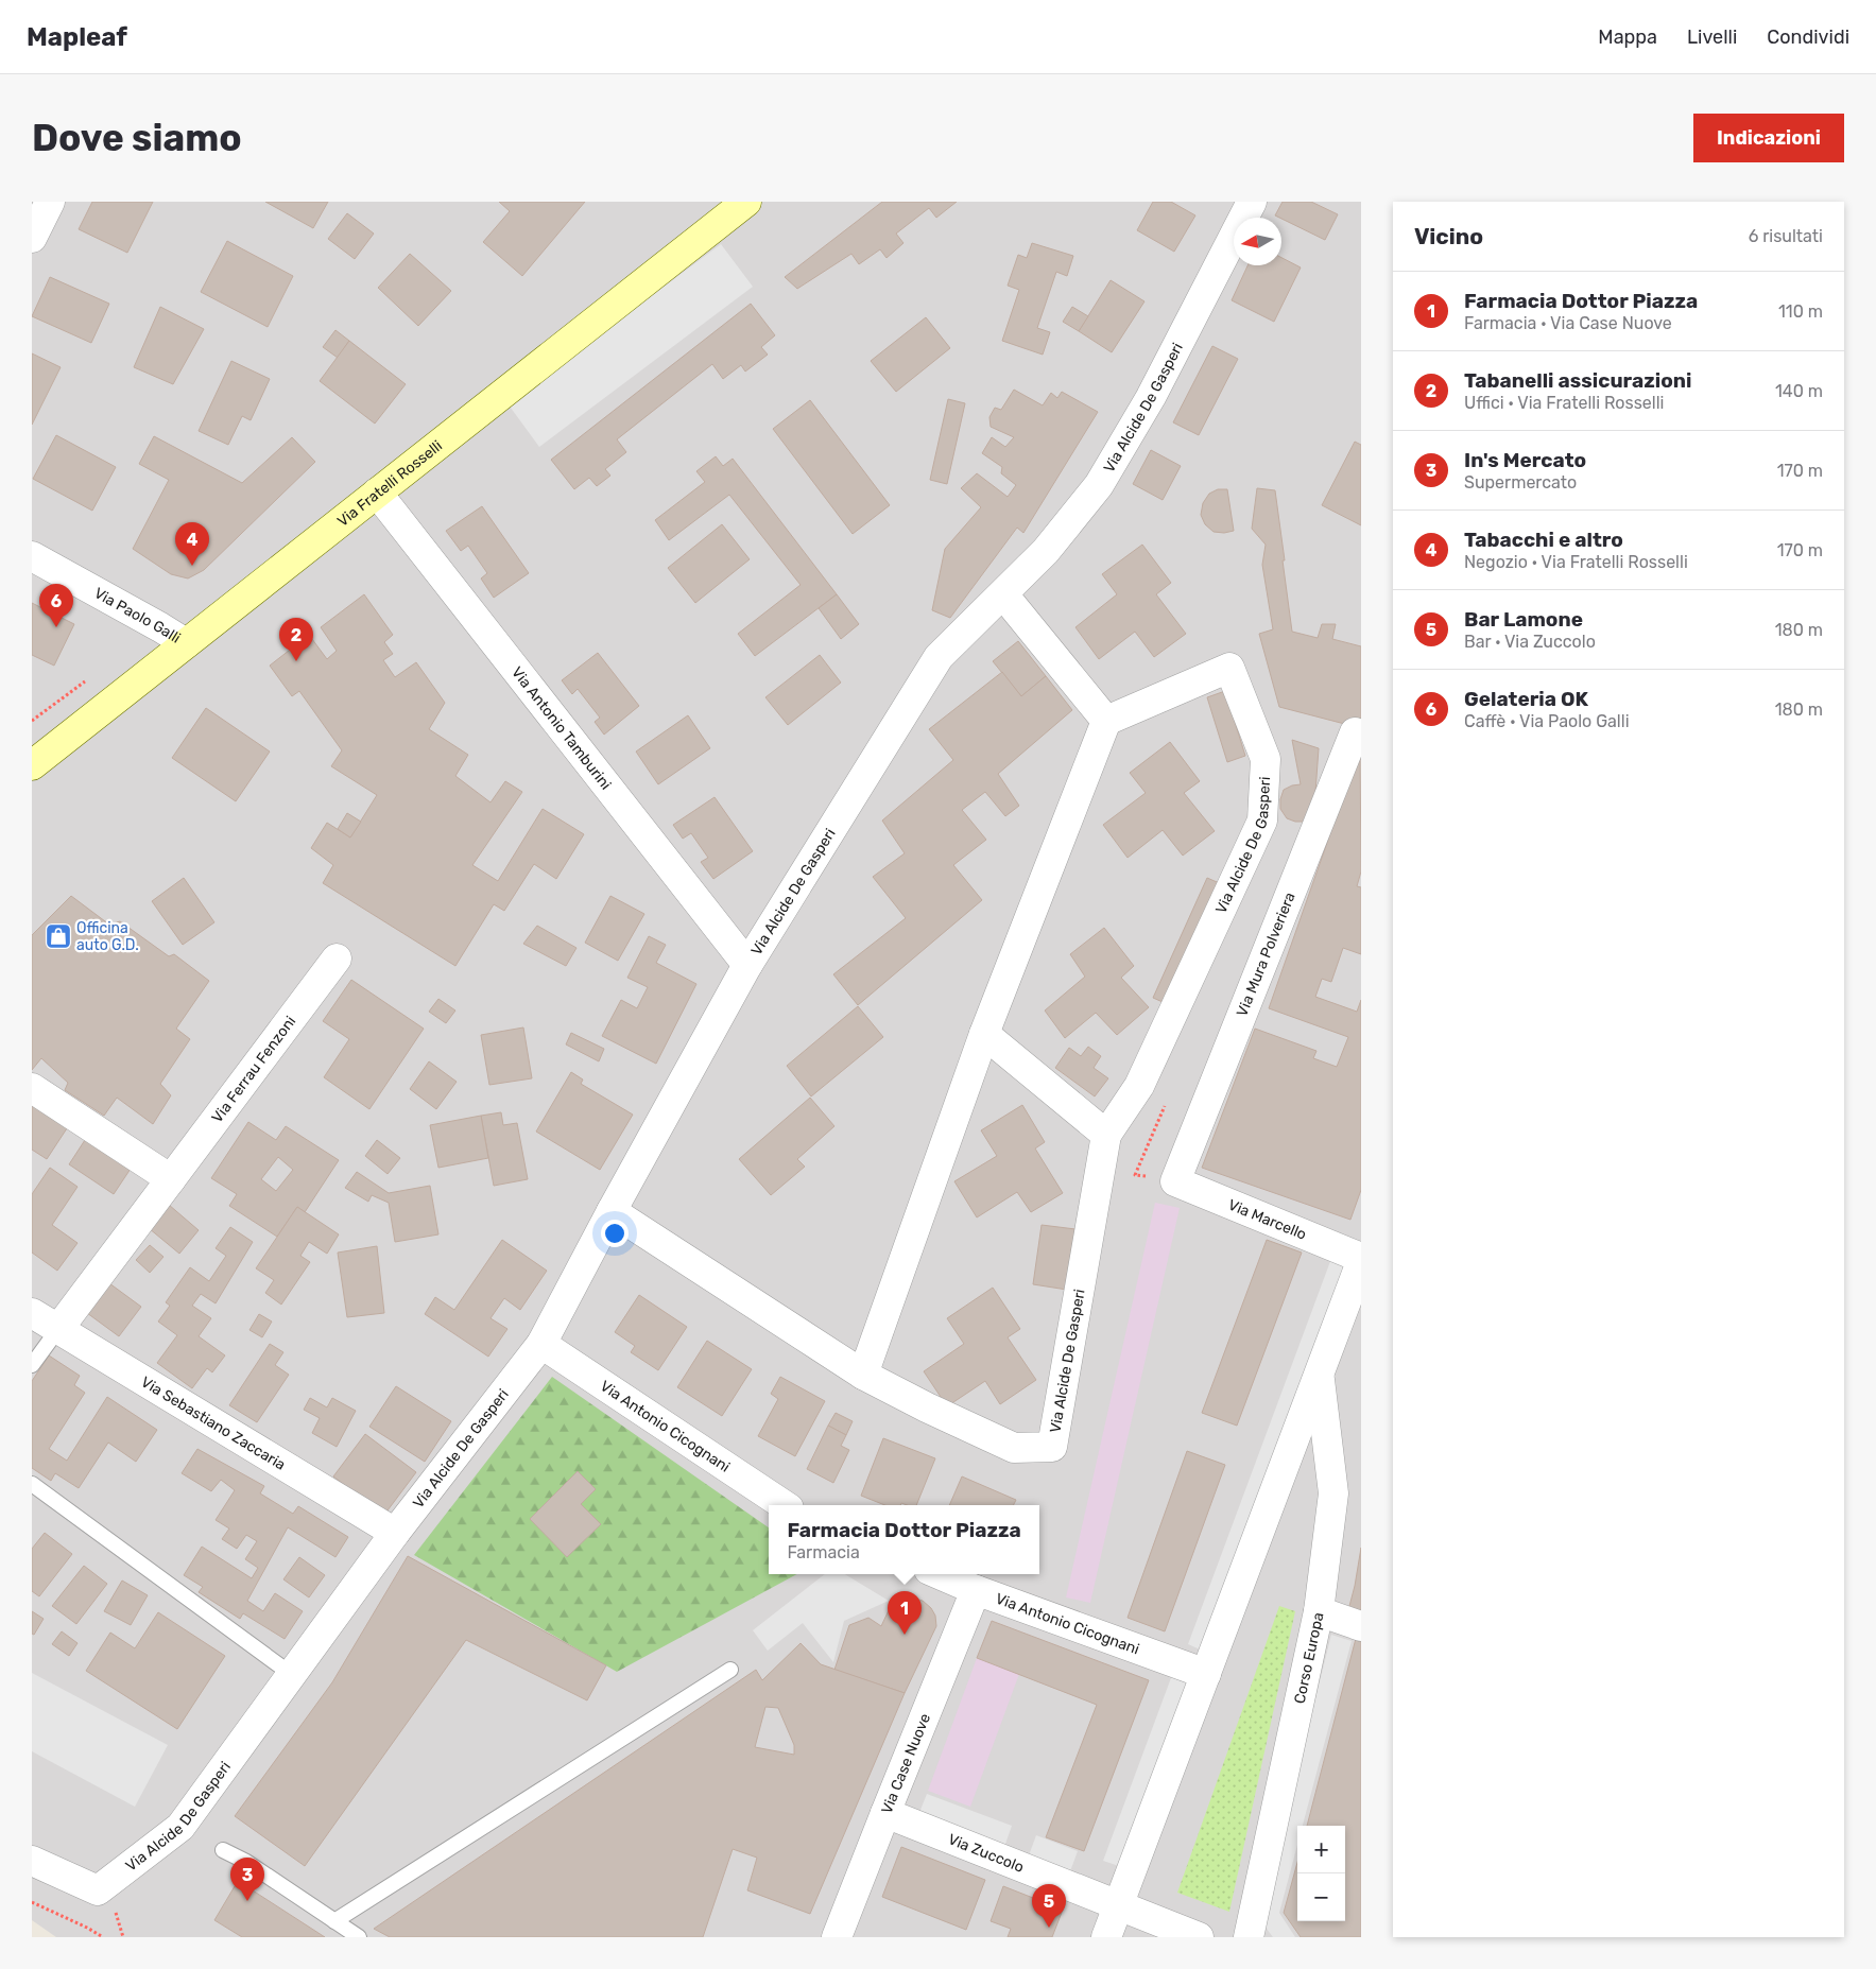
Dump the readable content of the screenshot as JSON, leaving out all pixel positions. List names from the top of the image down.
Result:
{
  "streets": {
    "main road": ["Via Fratelli Rosselli"],
    "street": [
      "Via Alcide De Gasperi",
      "Via Paolo Galli",
      "Via Antonio Tamburini",
      "Via Mura Polveriera",
      "Via Ferrau Fenzoni",
      "Via Marcello",
      "Via Sebastiano Zaccaria",
      "Via Antonio Cicognani",
      "Corso Europa",
      "Via Case Nuove",
      "Via Zuccolo"
    ]
  },
  "crossings": [
    ["Via Alcide De Gasperi", "Via Antonio Tamburini"],
    ["Via Alcide De Gasperi", "Via Sebastiano Zaccaria"],
    ["Via Alcide De Gasperi", "Via Antonio Cicognani"],
    ["Via Fratelli Rosselli", "Via Paolo Galli"],
    ["Via Fratelli Rosselli", "Via Antonio Tamburini"],
    ["Via Mura Polveriera", "Via Marcello"],
    ["Via Ferrau Fenzoni", "Via Sebastiano Zaccaria"],
    ["Via Marcello", "Corso Europa"],
    ["Via Antonio Cicognani", "Corso Europa"],
    ["Via Antonio Cicognani", "Via Case Nuove"],
    ["Corso Europa", "Via Zuccolo"],
    ["Via Case Nuove", "Via Zuccolo"]
  ],
  "places": {
    "shop": ["Officina auto G.D."]
  },
  "north": "left",
  "page": {
    "header": "Mapleaf",
    "nav": ["Mappa", "Livelli", "Condividi"],
    "buttons": "Indicazioni",
    "title": "Dove siamo",
    "heading": ["Vicino", "6 risultati"],
    "list": [
      {
        "mark": "1",
        "name": "Farmacia Dottor Piazza",
        "note": "Farmacia · Via Case Nuove",
        "value": "110 m"
      },
      {
        "mark": "2",
        "name": "Tabanelli assicurazioni",
        "note": "Uffici · Via Fratelli Rosselli",
        "value": "140 m"
      },
      {
        "mark": "3",
        "name": "In's Mercato",
        "note": "Supermercato",
        "value": "170 m"
      },
      {
        "mark": "4",
        "name": "Tabacchi e altro",
        "note": "Negozio · Via Fratelli Rosselli",
        "value": "170 m"
      },
      {
        "mark": "5",
        "name": "Bar Lamone",
        "note": "Bar · Via Zuccolo",
        "value": "180 m"
      },
      {
        "mark": "6",
        "name": "Gelateria OK",
        "note": "Caffè · Via Paolo Galli",
        "value": "180 m"
      }
    ],
    "pins": [
      "4",
      "6",
      "2",
      "1",
      "3",
      "5"
    ],
    "popup": ["Farmacia Dottor Piazza", "Farmacia"],
    "map_buttons": ["+", "−"]
  }
}
